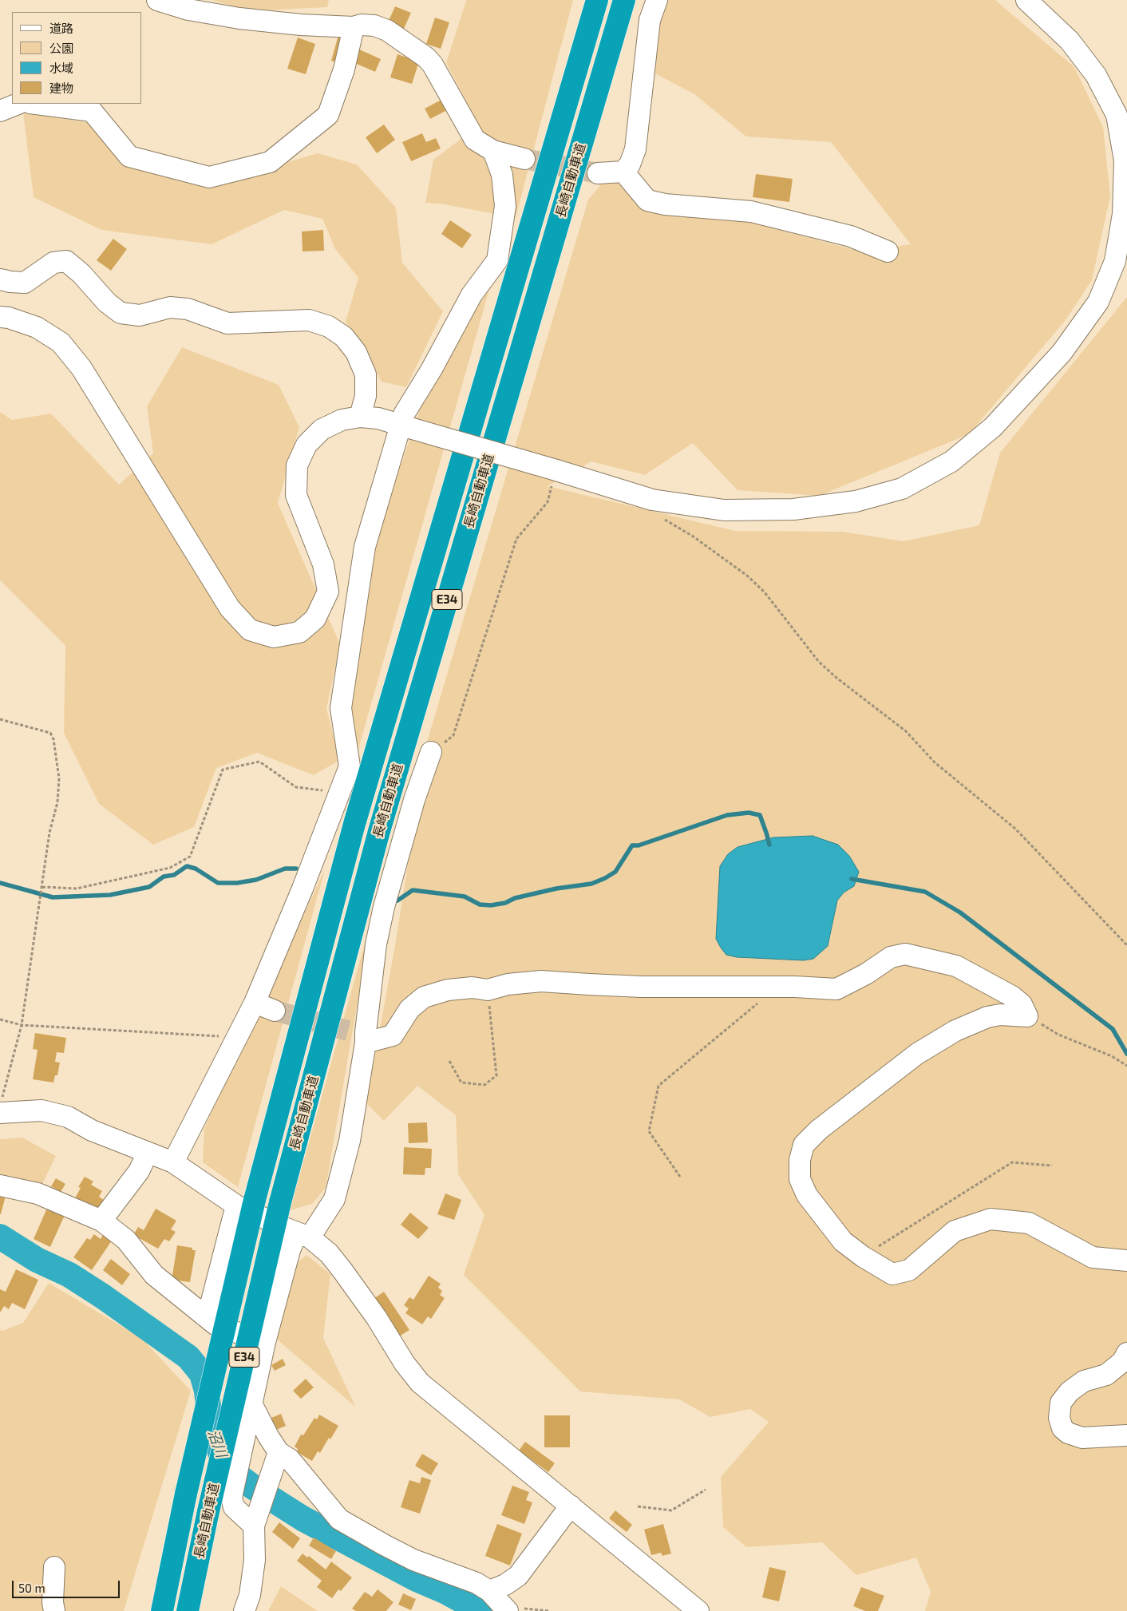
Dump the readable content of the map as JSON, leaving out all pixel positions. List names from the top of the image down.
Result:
{
  "streets": {
    "highway": ["長崎自動車道", "E34"]
  },
  "water": ["沼川"],
  "legend": [
    "道路",
    "公園",
    "水域",
    "建物"
  ],
  "scale_bar": "50 m"
}
